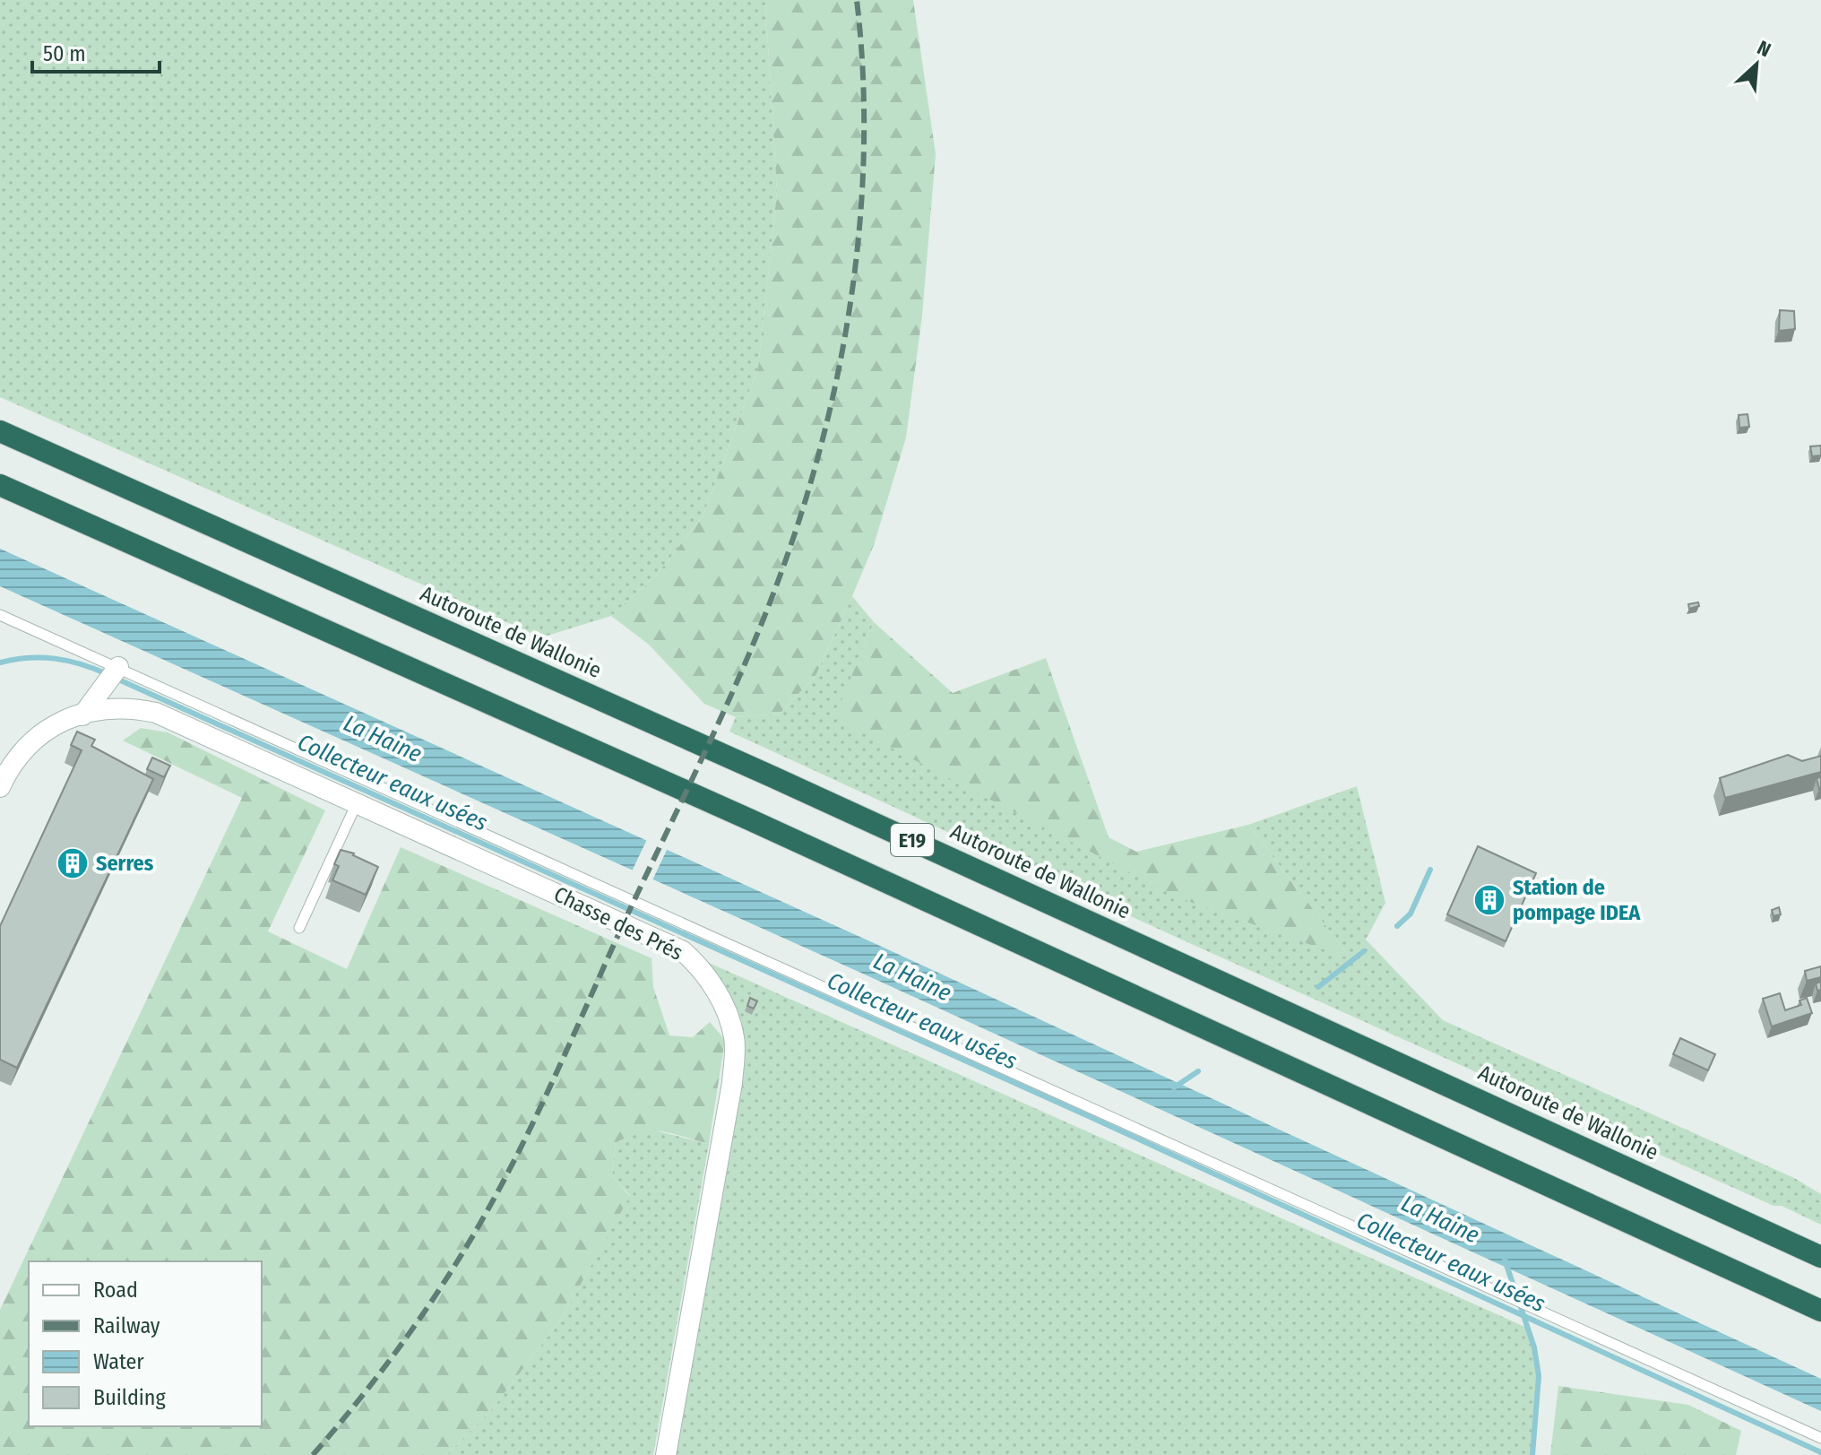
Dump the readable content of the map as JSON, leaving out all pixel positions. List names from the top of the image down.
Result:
{
  "streets": {
    "highway": ["Autoroute de Wallonie", "E19"],
    "street": ["Chasse des Prés"]
  },
  "water": ["La Haine", "Collecteur eaux usées"],
  "places": {
    "building": ["Serres", "Station de pompage IDEA"]
  },
  "legend": [
    "Road",
    "Railway",
    "Water",
    "Building"
  ],
  "scale_bar": "50 m",
  "north": "top right"
}
